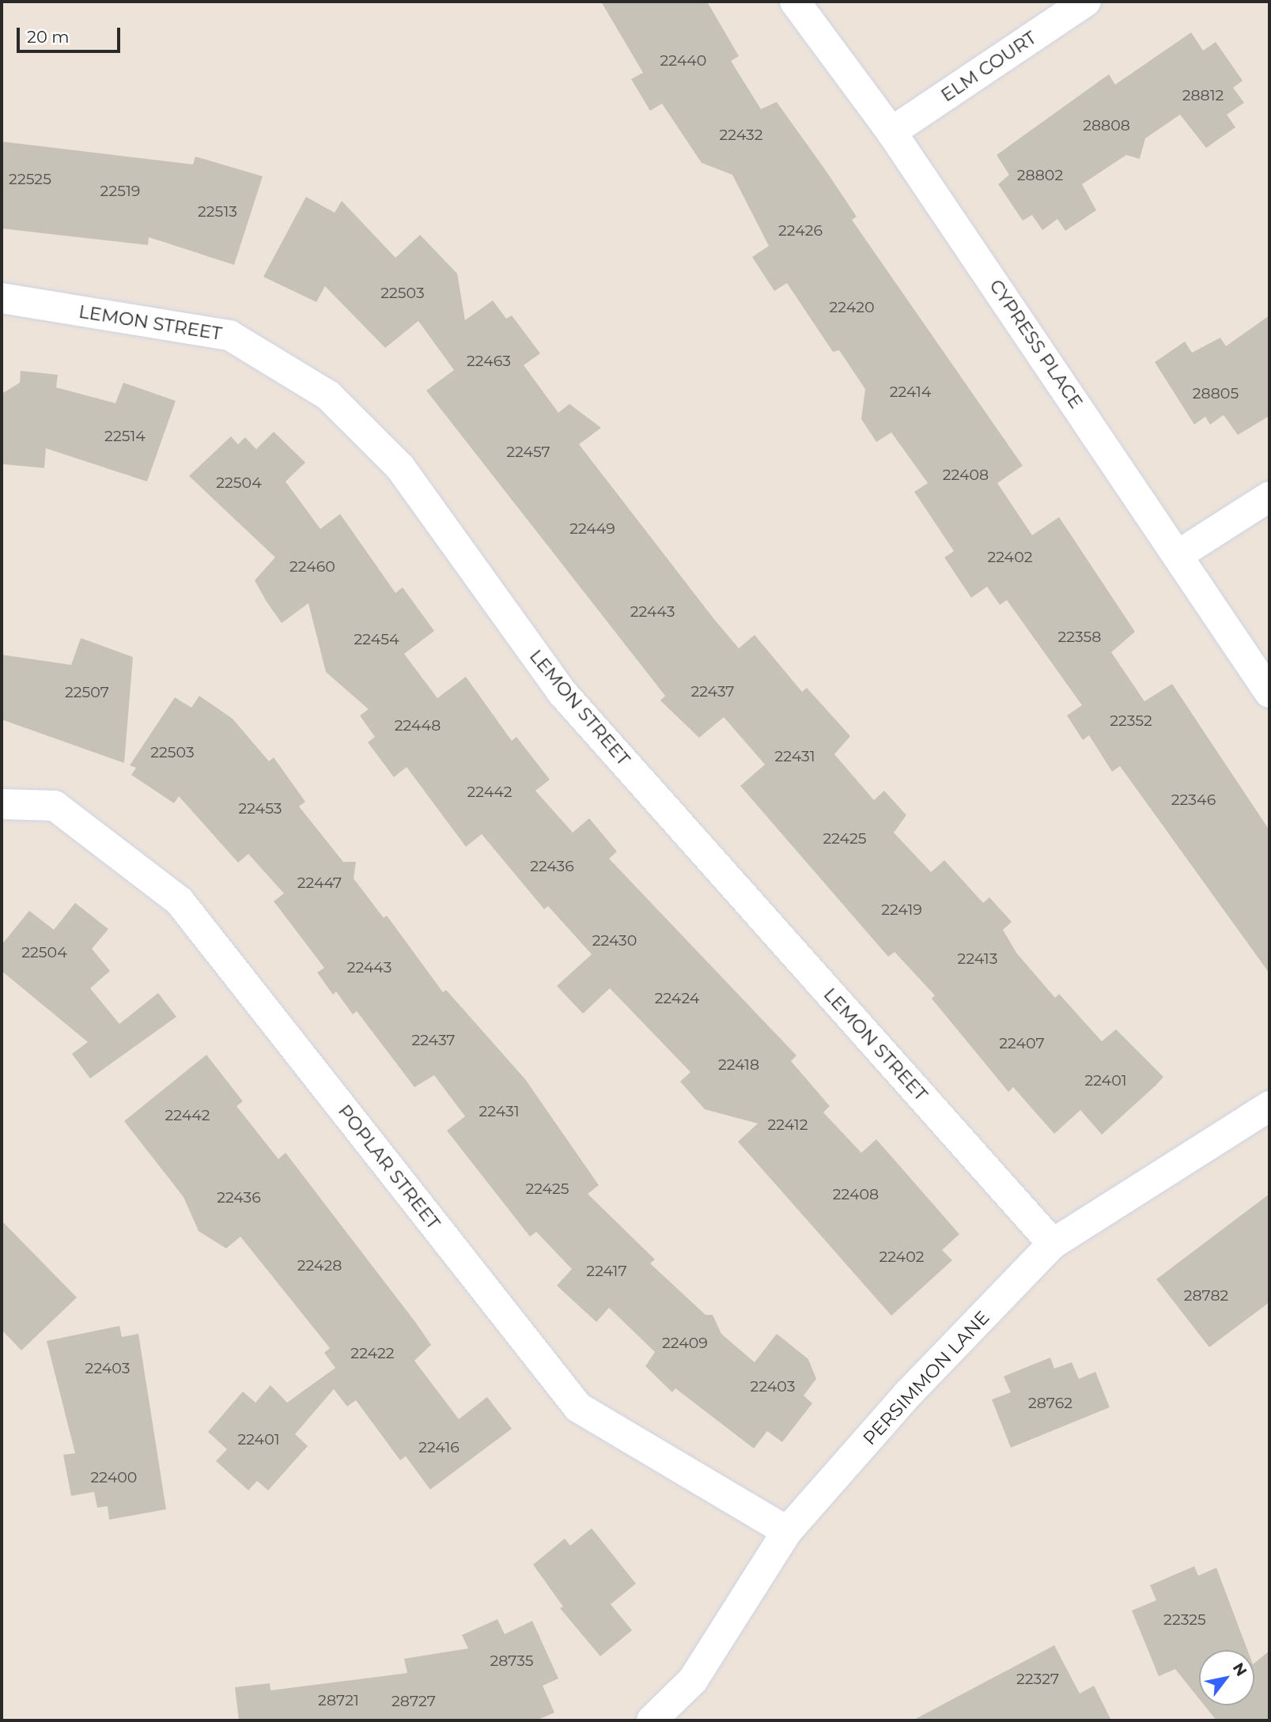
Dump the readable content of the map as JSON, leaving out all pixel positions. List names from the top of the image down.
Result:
{
  "streets": {
    "street": [
      "ELM COURT",
      "LEMON STREET",
      "CYPRESS PLACE",
      "POPLAR STREET",
      "PERSIMMON LANE"
    ]
  },
  "crossings": [
    ["ELM COURT", "CYPRESS PLACE"],
    ["LEMON STREET", "PERSIMMON LANE"],
    ["POPLAR STREET", "PERSIMMON LANE"]
  ],
  "house_numbers": [
    "22440",
    "28812",
    "28808",
    "22432",
    "28802",
    "22525",
    "22519",
    "22513",
    "22426",
    "22503",
    "22420",
    "22463",
    "22414",
    "28805",
    "22514",
    "22457",
    "22408",
    "22504",
    "22449",
    "22402",
    "22460",
    "22443",
    "22358",
    "22454",
    "22437",
    "22507",
    "22352",
    "22448",
    "22503",
    "22431",
    "22442",
    "22346",
    "22453",
    "22425",
    "22436",
    "22447",
    "22419",
    "22430",
    "22504",
    "22413",
    "22443",
    "22424",
    "22437",
    "22407",
    "22418",
    "22401",
    "22431",
    "22442",
    "22412",
    "22425",
    "22408",
    "22436",
    "22402",
    "22428",
    "22417",
    "28782",
    "22409",
    "22422",
    "22403",
    "22403",
    "28762",
    "22401",
    "22416",
    "22400",
    "22325",
    "28735",
    "22327",
    "28721",
    "28727"
  ],
  "scale_bar": "20 m",
  "north": "top right"
}
